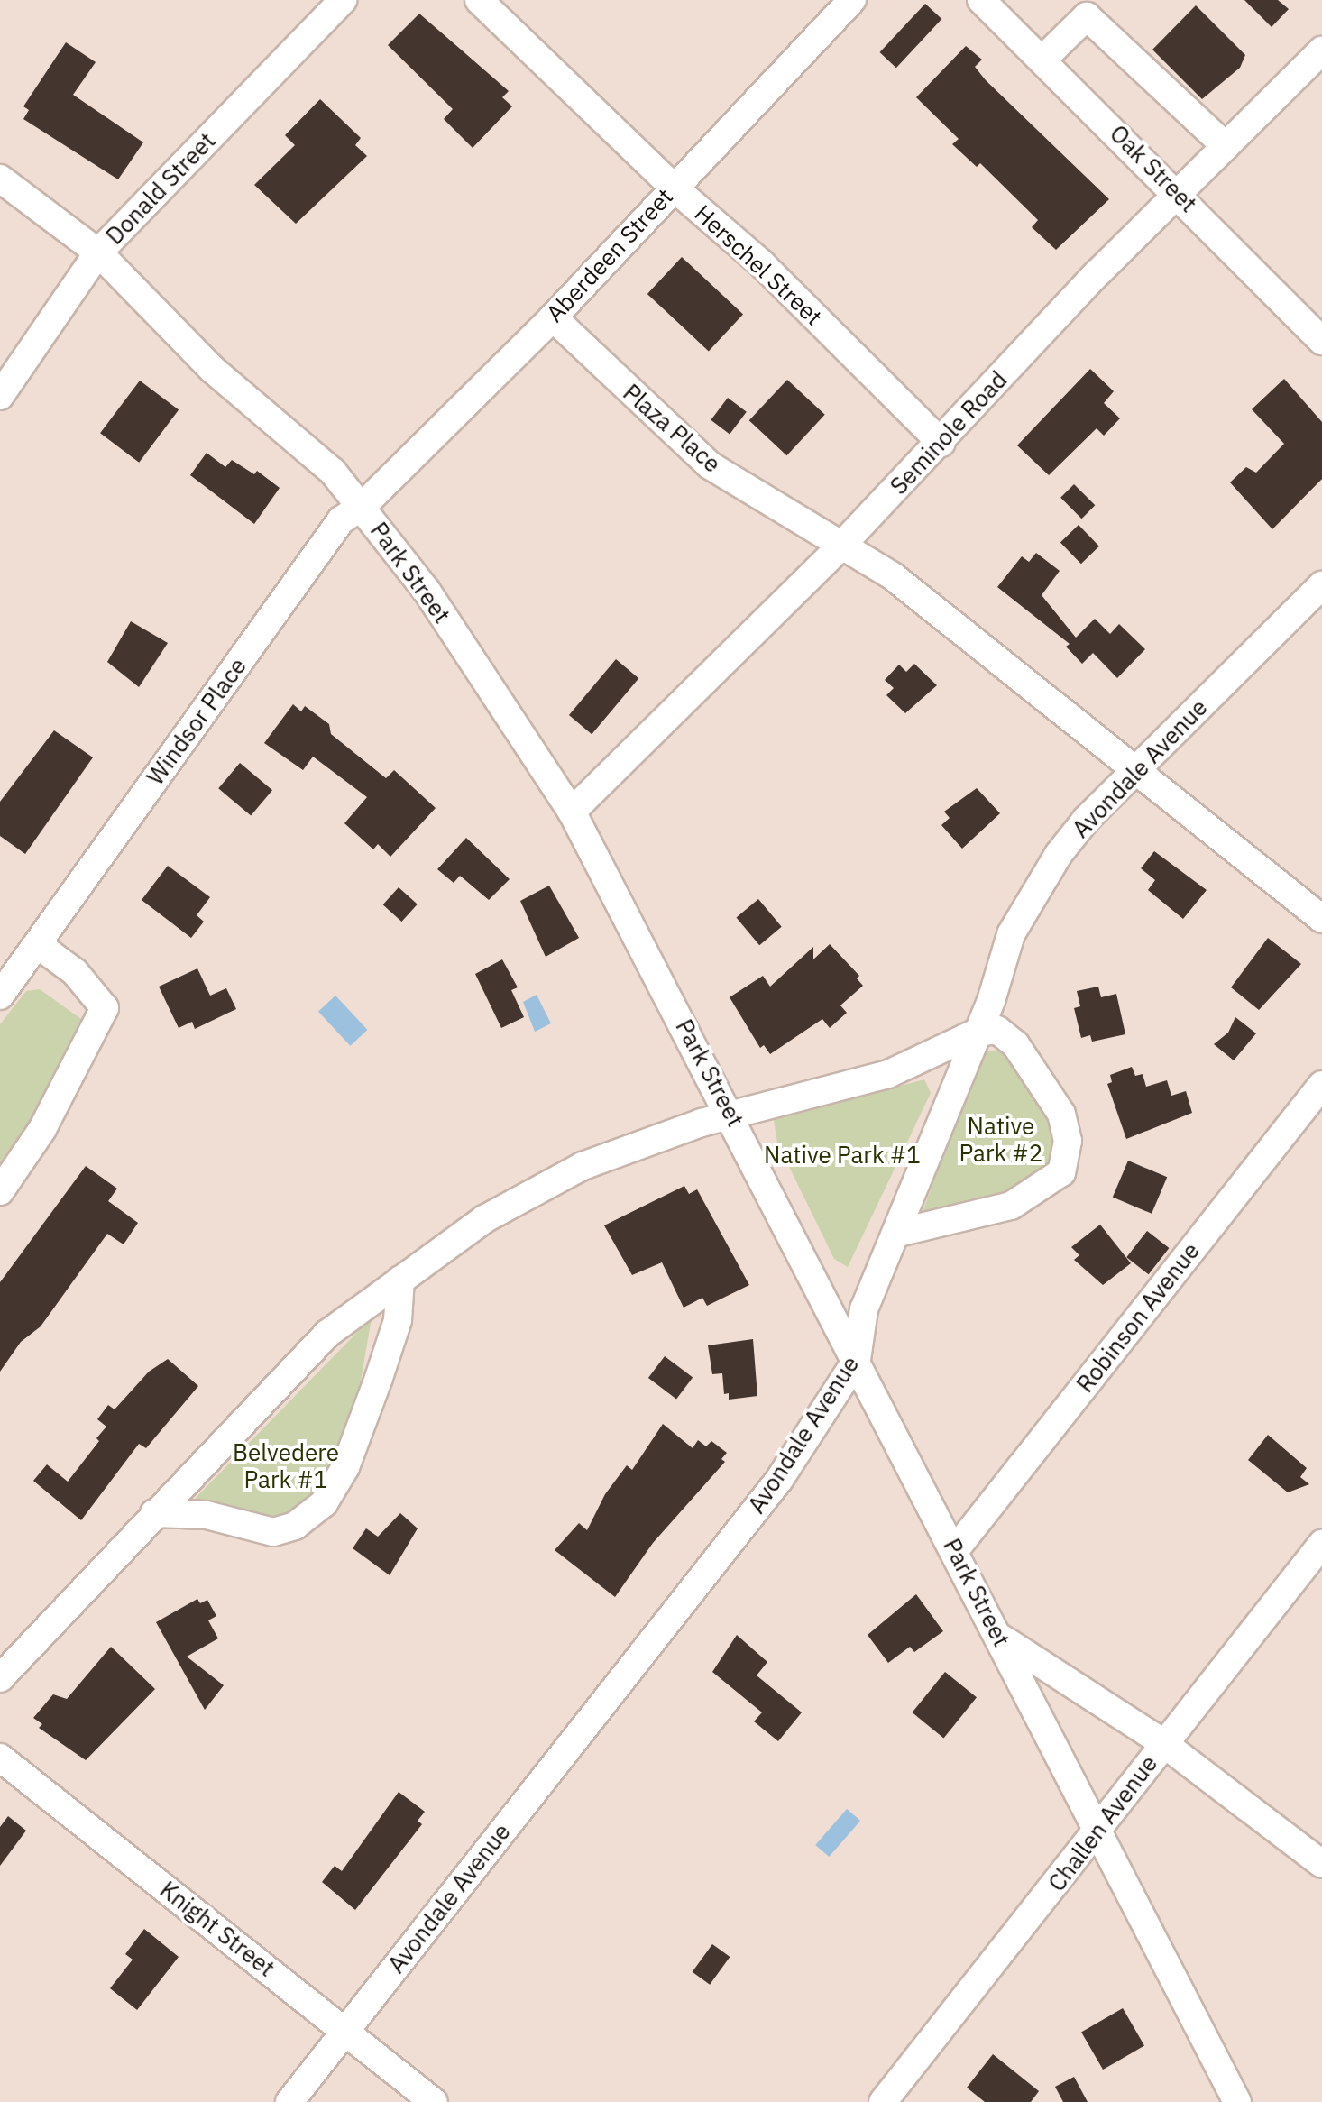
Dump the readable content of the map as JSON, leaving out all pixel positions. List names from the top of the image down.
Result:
{
  "streets": {
    "street": [
      "Oak Street",
      "Donald Street",
      "Aberdeen Street",
      "Herschel Street",
      "Plaza Place",
      "Seminole Road",
      "Park Street",
      "Windsor Place",
      "Avondale Avenue",
      "Robinson Avenue",
      "Challen Avenue",
      "Knight Street"
    ]
  },
  "crossings": [
    ["Oak Street", "Seminole Road"],
    ["Donald Street", "Park Street"],
    ["Aberdeen Street", "Herschel Street"],
    ["Aberdeen Street", "Plaza Place"],
    ["Aberdeen Street", "Park Street"],
    ["Aberdeen Street", "Windsor Place"],
    ["Herschel Street", "Seminole Road"],
    ["Plaza Place", "Seminole Road"],
    ["Seminole Road", "Park Street"],
    ["Park Street", "Windsor Place"],
    ["Park Street", "Avondale Avenue"],
    ["Park Street", "Robinson Avenue"],
    ["Park Street", "Challen Avenue"],
    ["Avondale Avenue", "Knight Street"]
  ],
  "parks": ["Native Park #2", "Native Park #1", "Belvedere Park #1"]
}
